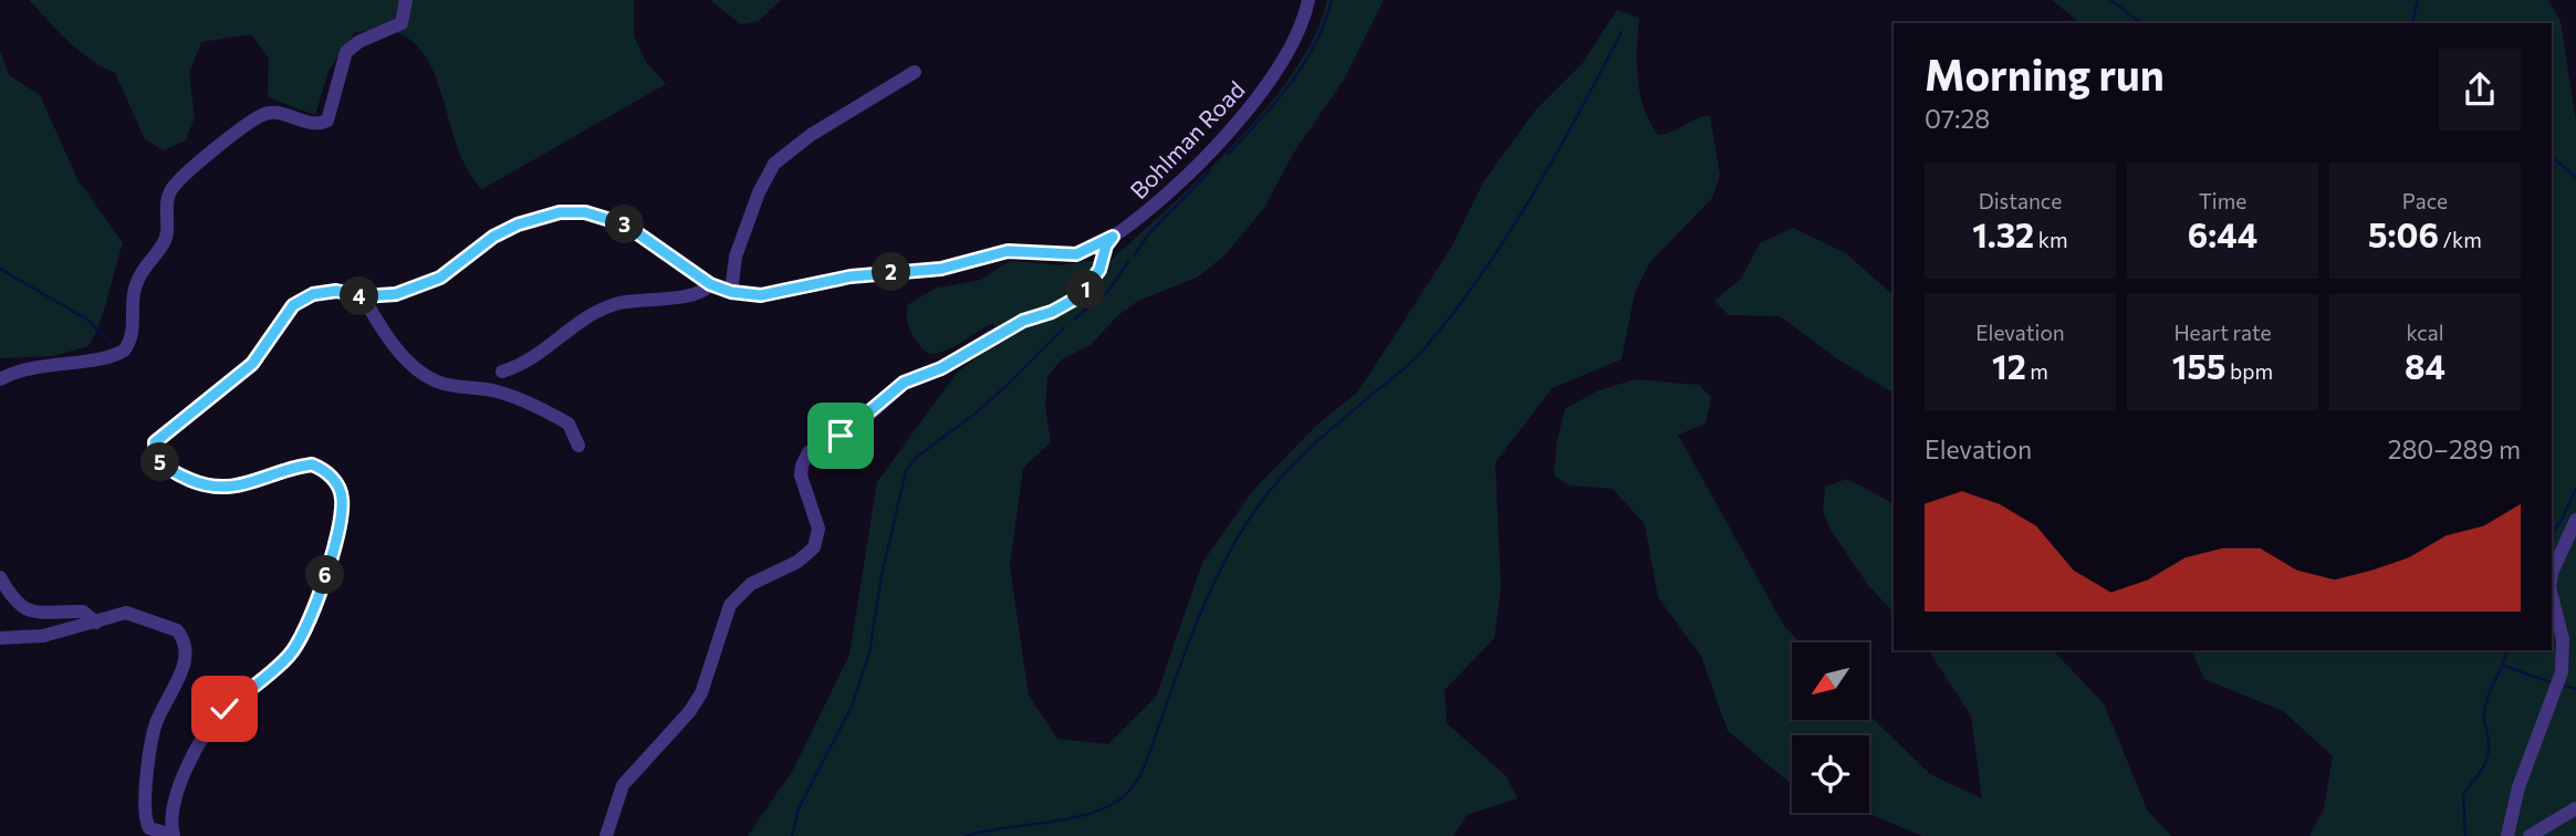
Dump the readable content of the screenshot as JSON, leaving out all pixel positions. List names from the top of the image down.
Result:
{
  "streets": {
    "street": ["Bohlman Road"]
  },
  "north": "bottom left",
  "page": {
    "heading": ["Morning run", "07:28"],
    "stats": [
      ["Distance", "1.32 km"],
      ["Time", "6:44"],
      ["Pace", "5:06 /km"],
      ["Elevation", "12 m"],
      ["Heart rate", "155 bpm"],
      ["kcal", "84"]
    ],
    "pins": [
      "3",
      "2",
      "1",
      "4",
      "5",
      "6"
    ],
    "chart": ["Elevation", "280–289 m"]
  }
}
